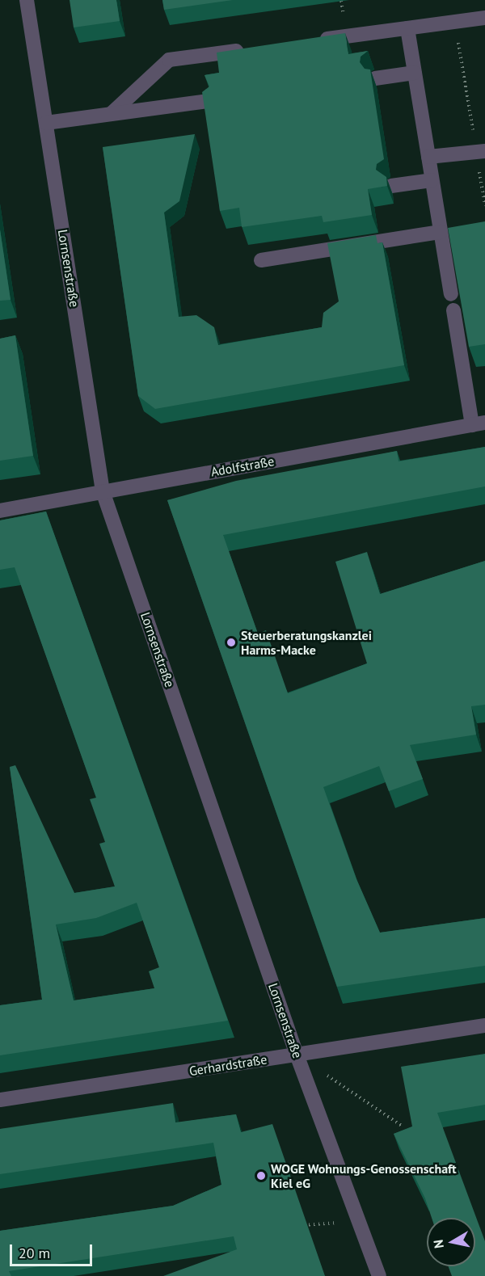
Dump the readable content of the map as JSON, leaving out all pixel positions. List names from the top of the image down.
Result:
{
  "streets": {
    "street": ["Lornsenstraße", "Adolfstraße", "Gerhardstraße"]
  },
  "crossings": [
    ["Lornsenstraße", "Adolfstraße"],
    ["Lornsenstraße", "Gerhardstraße"]
  ],
  "places": ["Steuerberatungskanzlei Harms-Macke", "WOGE Wohnungs-Genossenschaft Kiel eG"],
  "scale_bar": "20 m",
  "north": "left"
}
